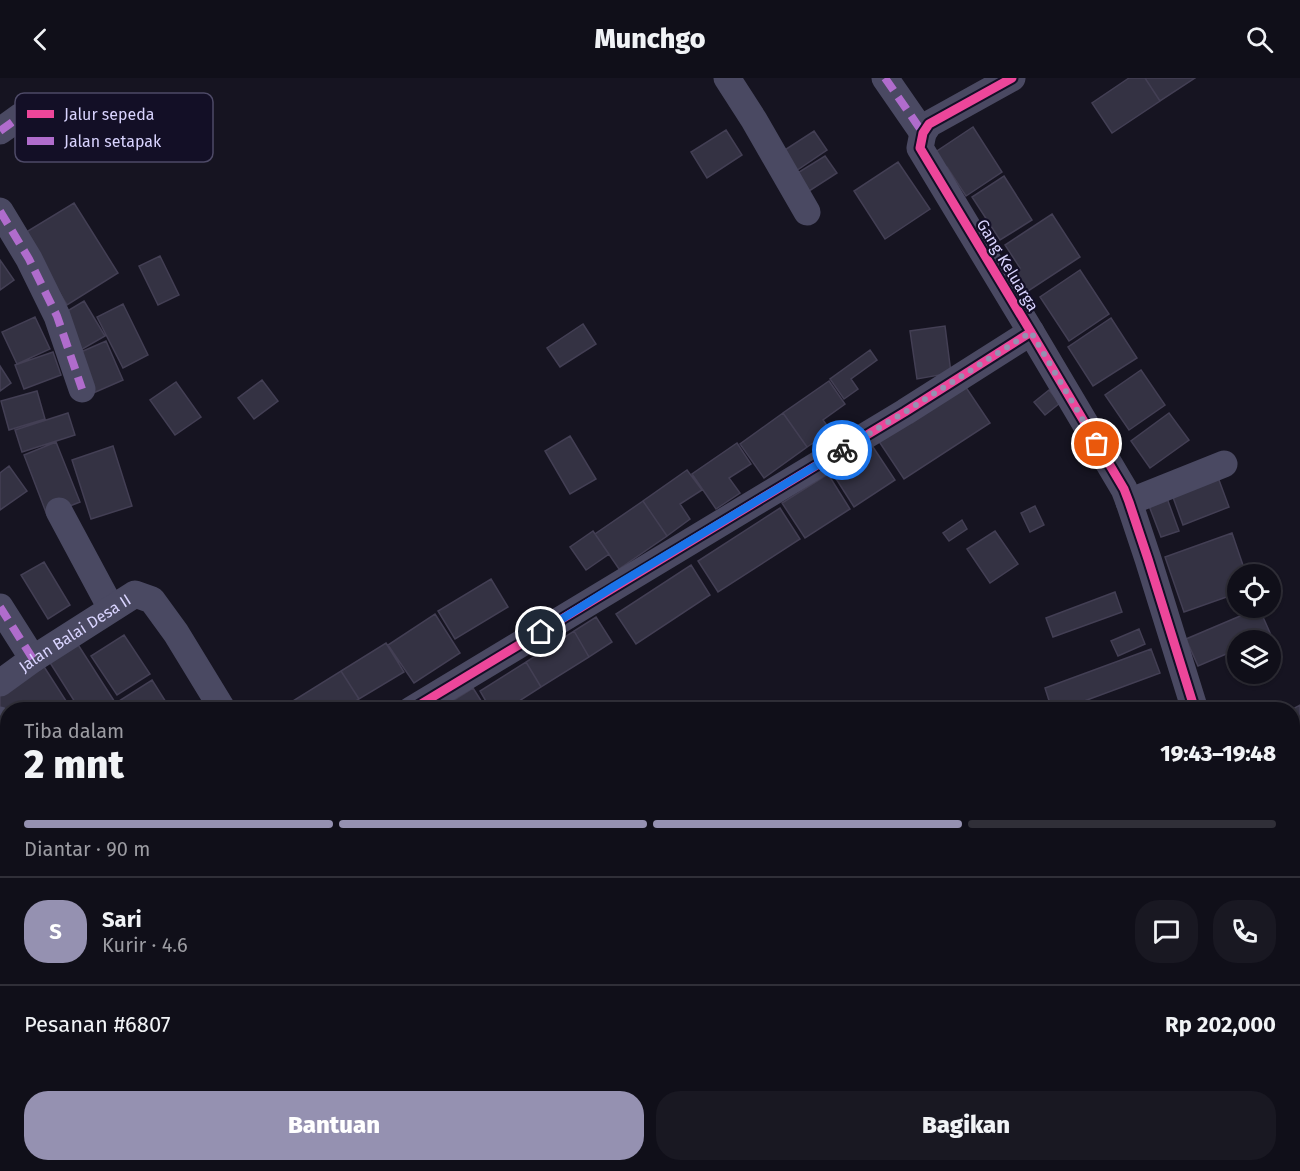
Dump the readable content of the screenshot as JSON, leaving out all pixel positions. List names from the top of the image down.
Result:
{
  "streets": {
    "street": ["Gang Keluarga", "Jalan Balai Desa II"]
  },
  "legend": ["Jalur sepeda", "Jalan setapak"],
  "page": {
    "header": "Munchgo",
    "heading": ["2 mnt", "Tiba dalam", "19:43–19:48"],
    "panel": [
      "Sari",
      "Kurir · 4.6",
      "Pesanan #6807",
      "Rp 202,000"
    ],
    "bar": "Diantar · 90 m",
    "round": "S",
    "buttons": ["Bantuan", "Bagikan"]
  }
}
